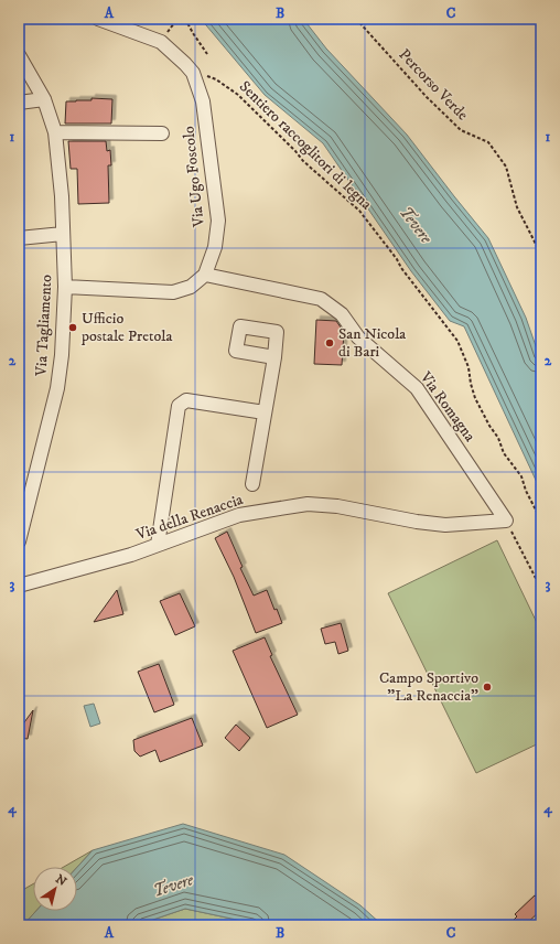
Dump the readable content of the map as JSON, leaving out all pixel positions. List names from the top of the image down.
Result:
{
  "streets": {
    "street": [
      "Via Ugo Foscolo",
      "Via Tagliamento",
      "Via Romagna",
      "Via della Renaccia"
    ],
    "path": ["Percorso Verde", "Sentiero raccoglitori di legna"]
  },
  "crossings": [
    ["Via Ugo Foscolo", "Via Romagna"],
    ["Via Romagna", "Via della Renaccia"]
  ],
  "water": ["Tevere"],
  "places": ["Ufficio postale Pretola", "San Nicola di Bari", "Campo Sportivo \"La Renaccia\""],
  "north": "top right",
  "grid": {
    "columns": ["A", "B", "C"],
    "rows": [
      "1",
      "2",
      "3",
      "4"
    ]
  }
}
